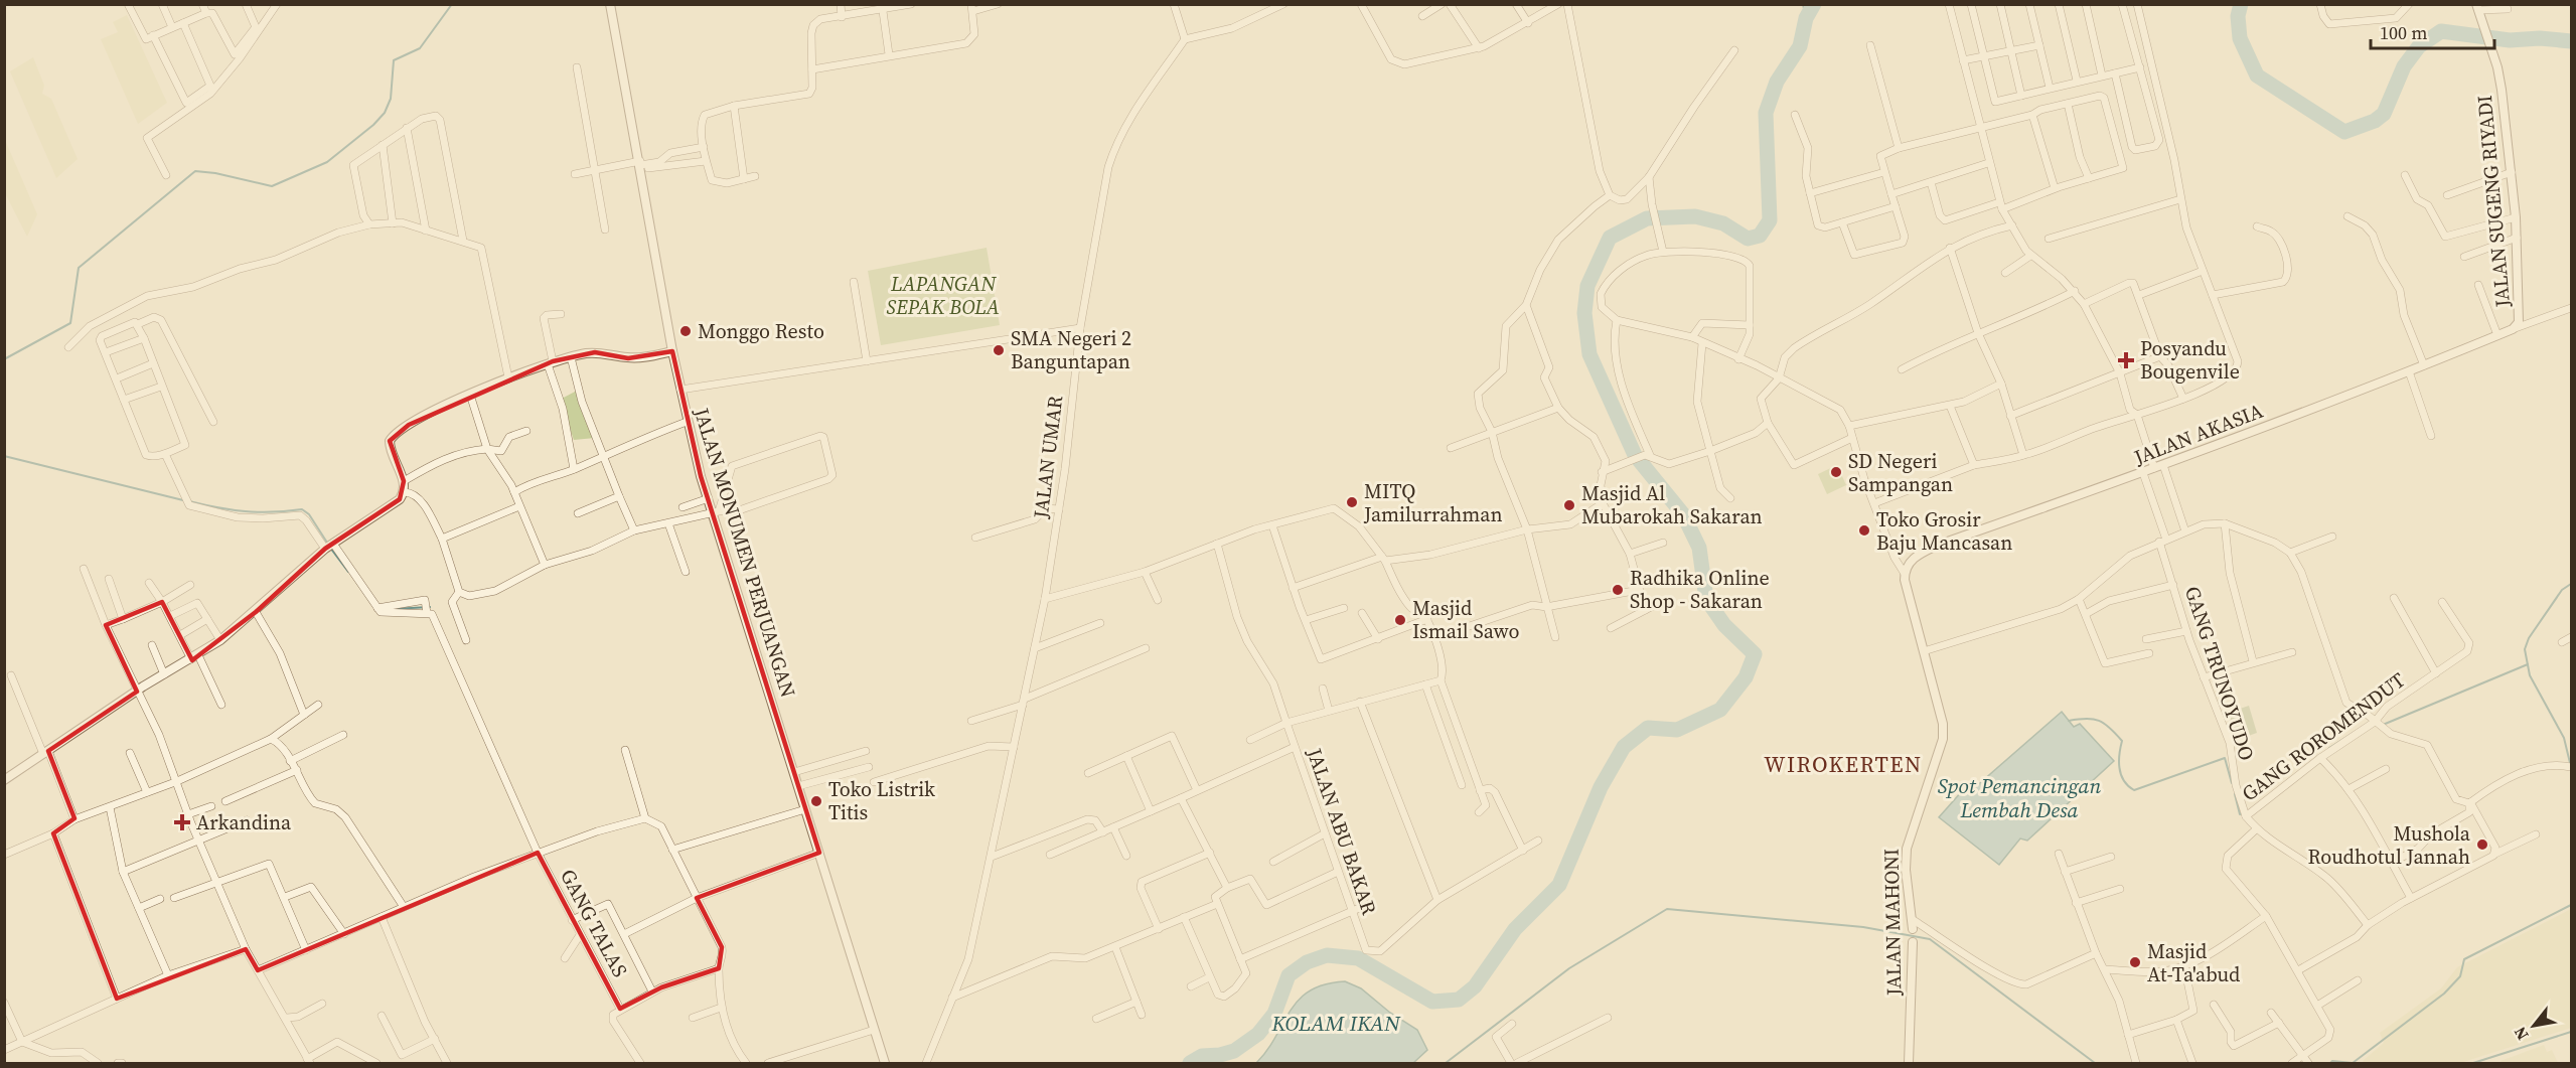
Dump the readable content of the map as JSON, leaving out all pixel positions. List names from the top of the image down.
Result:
{
  "streets": {
    "street": [
      "JALAN SUGENG RIYADI",
      "JALAN AKASIA",
      "JALAN UMAR",
      "JALAN MONUMEN PERJUANGAN",
      "GANG TRUNOYUDO",
      "GANG ROROMENDUT",
      "JALAN ABU BAKAR",
      "JALAN MAHONI",
      "GANG TALAS"
    ]
  },
  "crossings": [
    ["JALAN SUGENG RIYADI", "JALAN AKASIA"],
    ["JALAN AKASIA", "GANG TRUNOYUDO"],
    ["JALAN AKASIA", "JALAN MAHONI"],
    ["GANG TRUNOYUDO", "GANG ROROMENDUT"]
  ],
  "districts": ["WIROKERTEN"],
  "water": ["Spot Pemancingan Lembah Desa", "KOLAM IKAN"],
  "parks": ["LAPANGAN SEPAK BOLA"],
  "places": {
    "other": [
      "Monggo Resto",
      "SMA Negeri 2 Banguntapan",
      "SD Negeri Sampangan",
      "MITQ Jamilurrahman",
      "Masjid Al Mubarokah Sakaran",
      "Toko Grosir Baju Mancasan",
      "Radhika Online Shop - Sakaran",
      "Masjid Ismail Sawo",
      "Toko Listrik Titis",
      "Mushola Roudhotul Jannah",
      "Masjid At-Ta'abud"
    ],
    "health": ["Posyandu Bougenvile", "Arkandina"]
  },
  "scale_bar": "100 m",
  "north": "bottom left"
}
